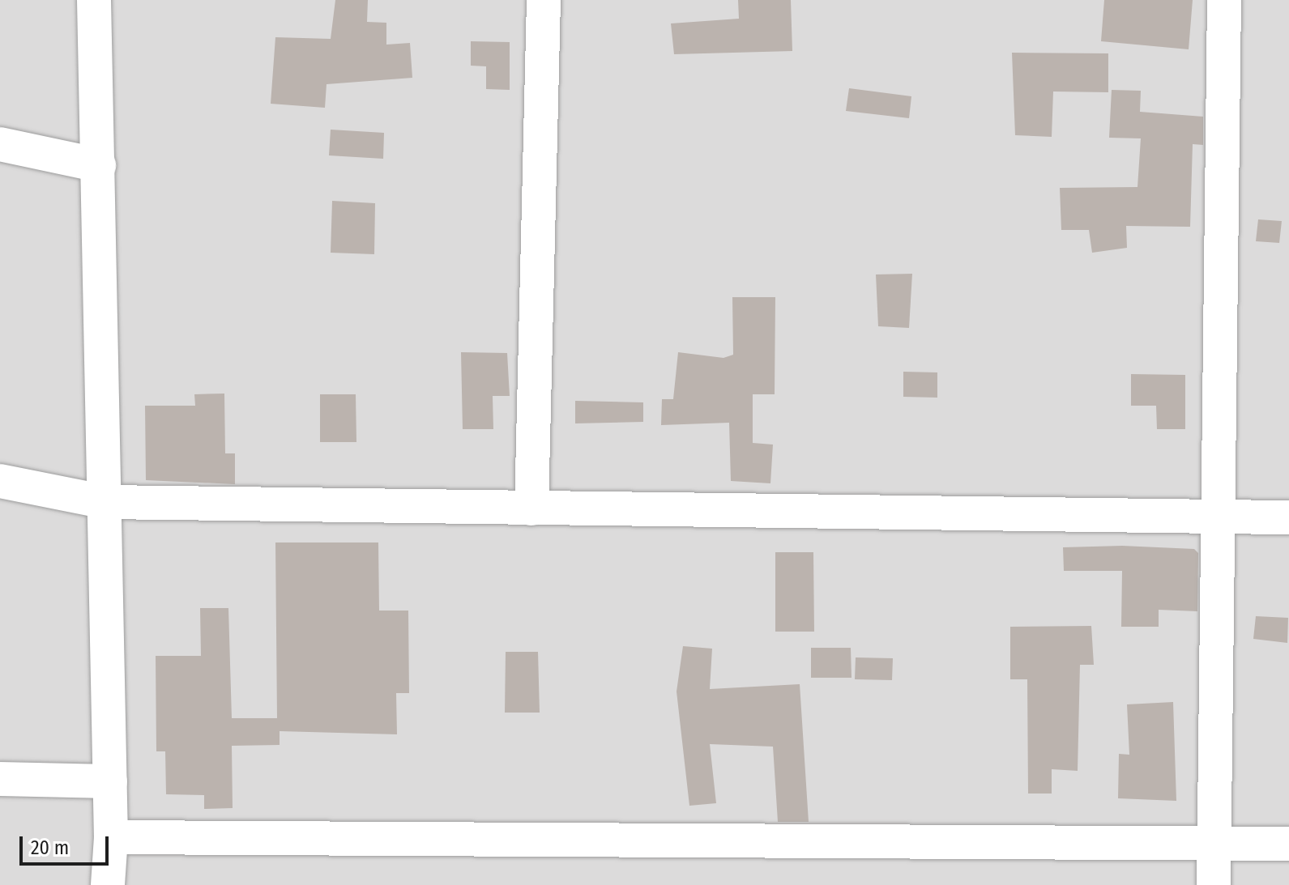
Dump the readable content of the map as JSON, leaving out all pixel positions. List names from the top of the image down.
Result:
{
  "scale_bar": "20 m"
}
